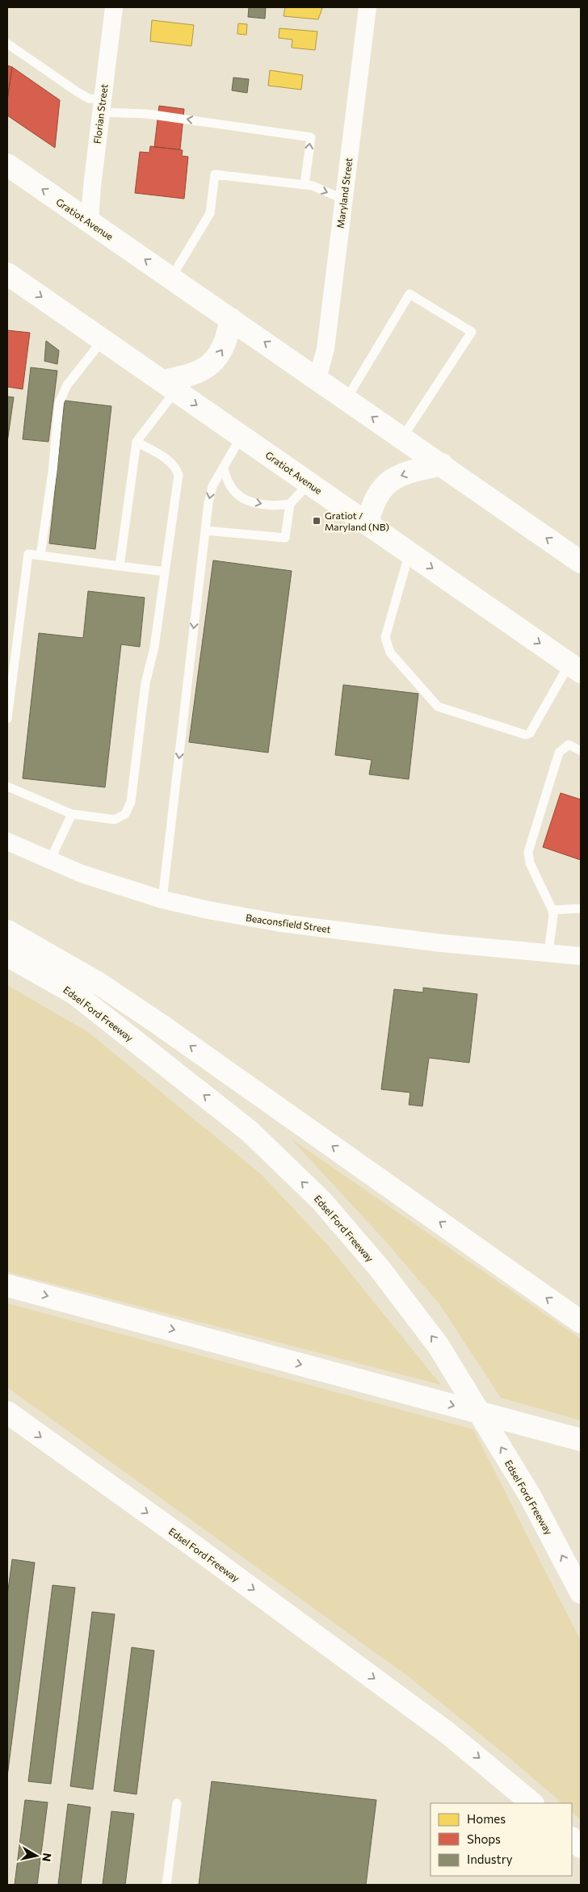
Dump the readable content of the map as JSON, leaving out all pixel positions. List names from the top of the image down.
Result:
{
  "streets": {
    "main road": ["Gratiot Avenue", "Edsel Ford Freeway"],
    "street": ["Florian Street", "Maryland Street", "Beaconsfield Street"]
  },
  "crossings": [
    ["Florian Street", "Gratiot Avenue"],
    ["Maryland Street", "Gratiot Avenue"]
  ],
  "places": {
    "transit": ["Gratiot / Maryland (NB)"]
  },
  "legend": ["Homes", "Shops", "Industry"],
  "north": "right"
}
